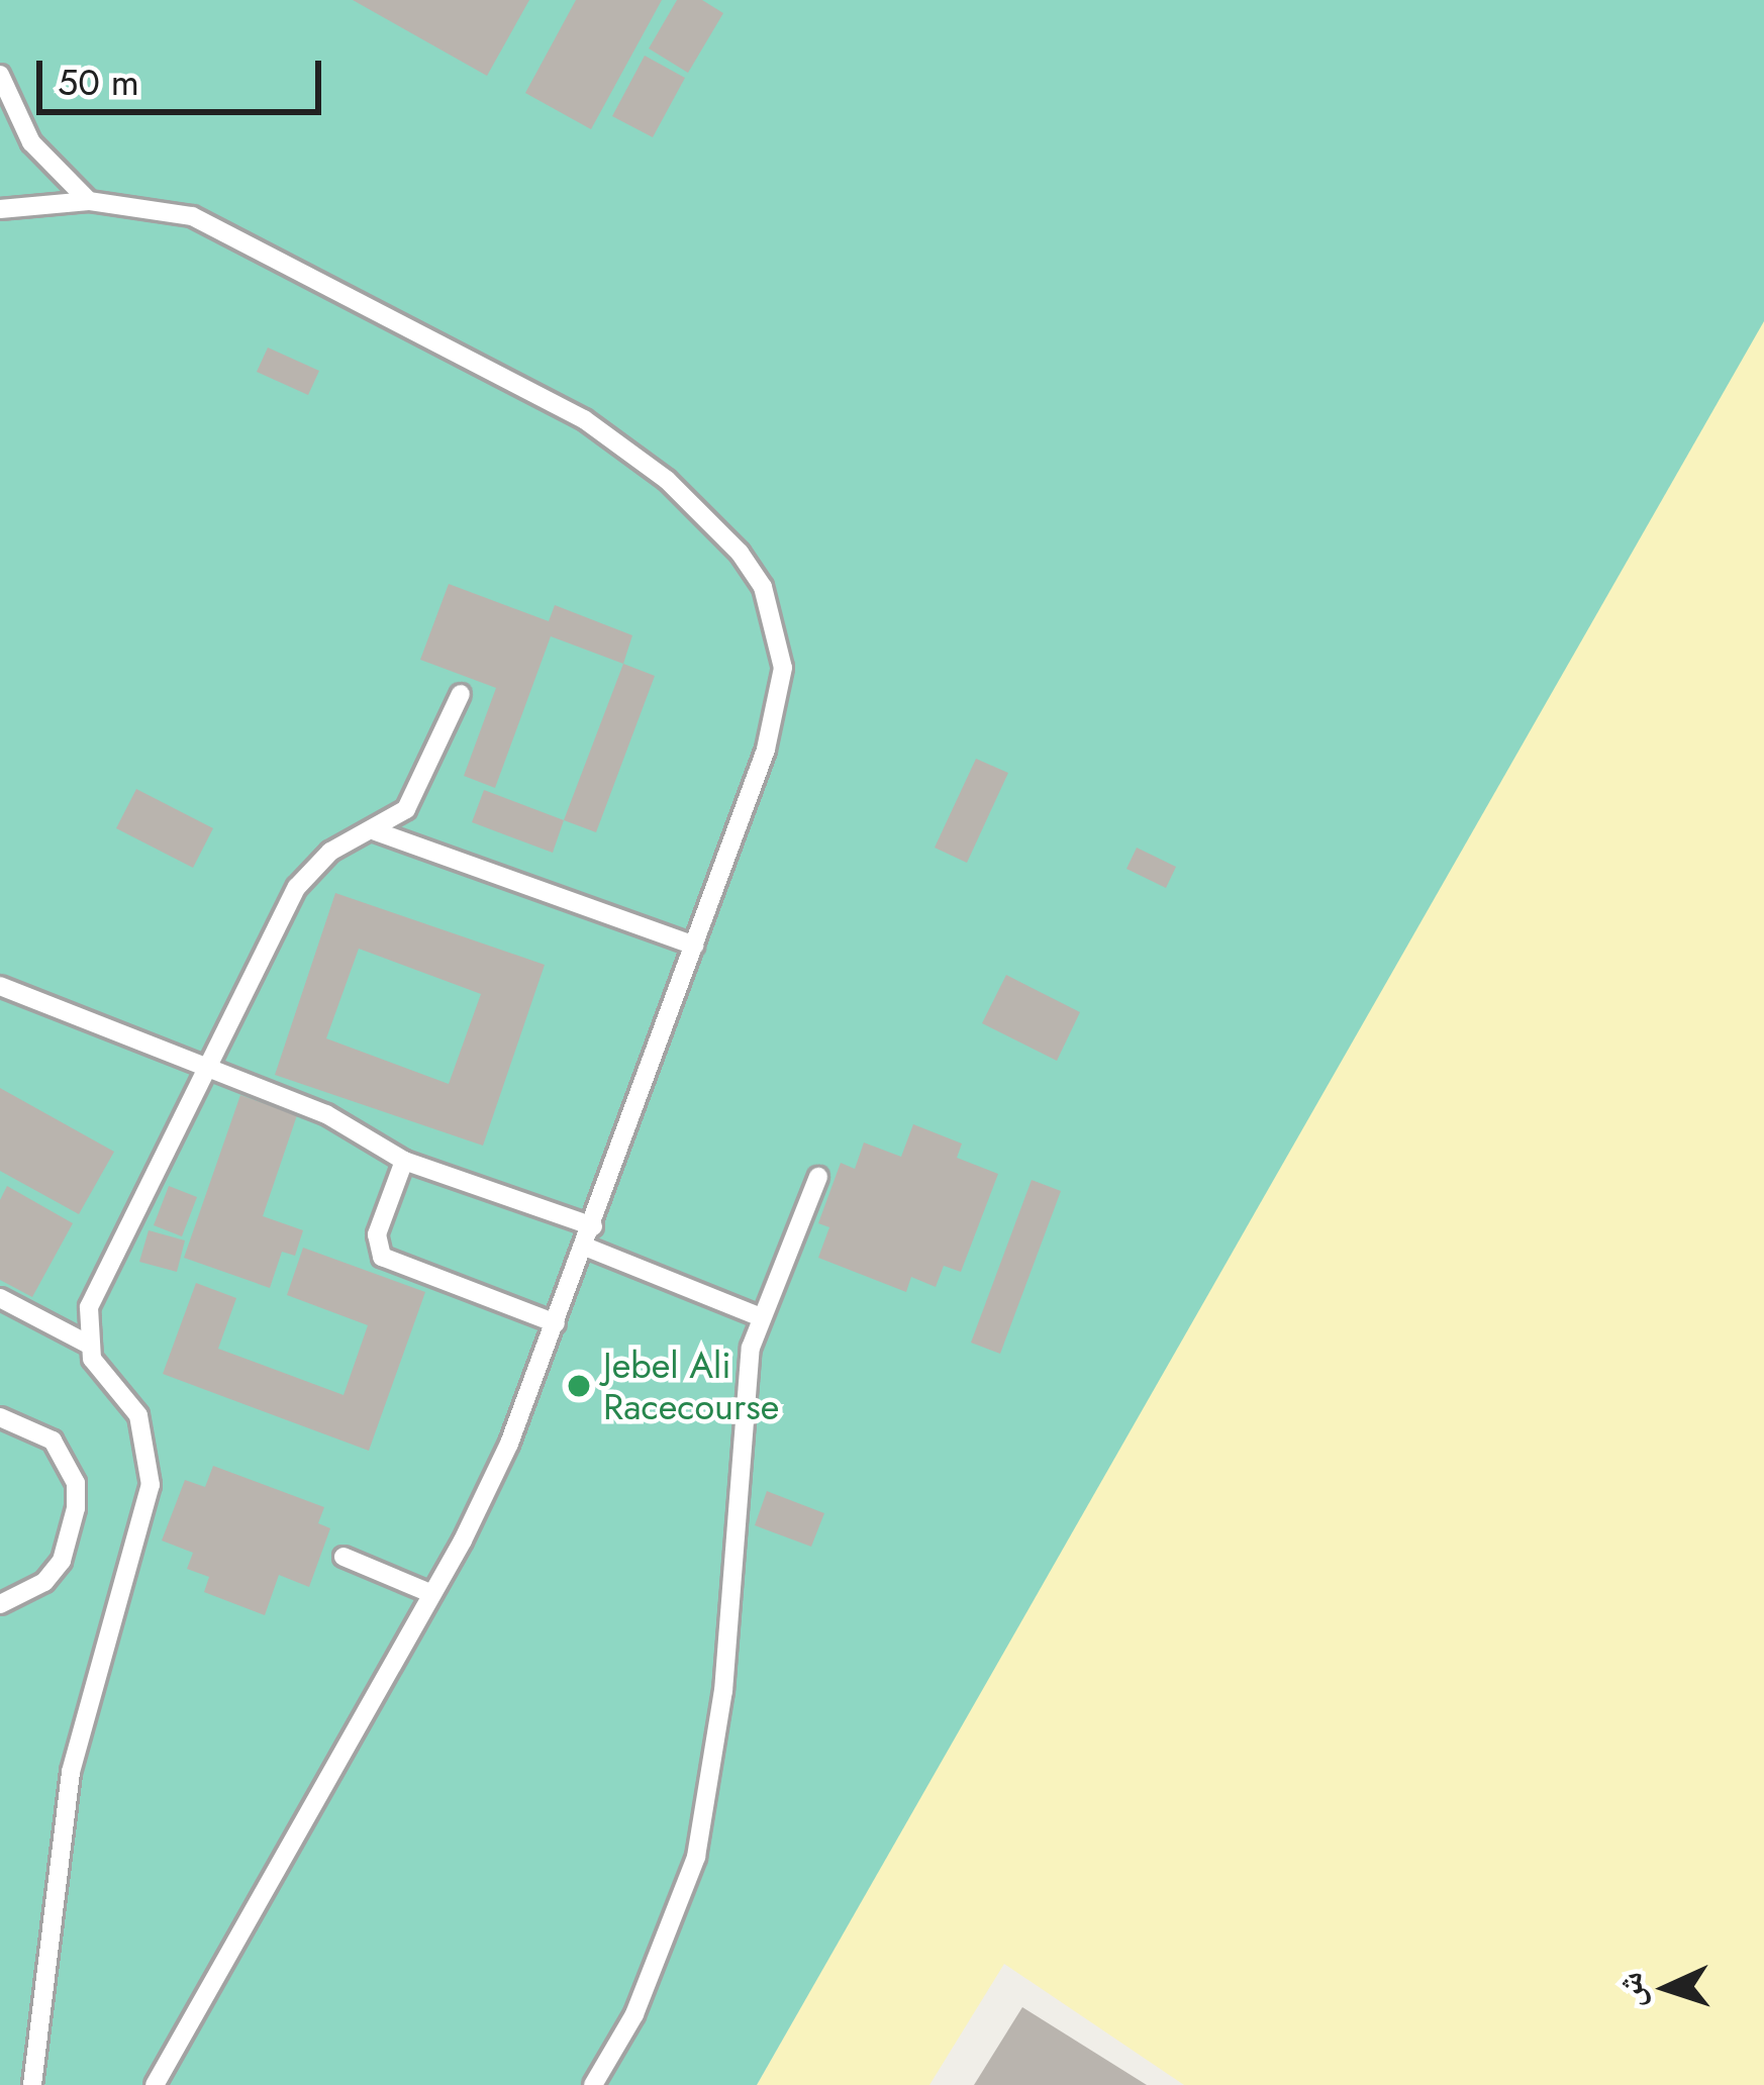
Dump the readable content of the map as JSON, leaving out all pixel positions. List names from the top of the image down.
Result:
{
  "places": ["Jebel Ali Racecourse"],
  "scale_bar": "50 m",
  "north": "left"
}
